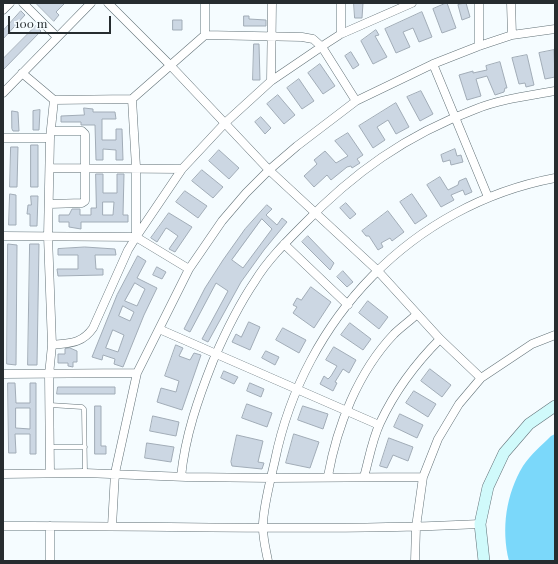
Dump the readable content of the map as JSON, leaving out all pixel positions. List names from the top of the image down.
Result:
{
  "scale_bar": "100 m"
}
